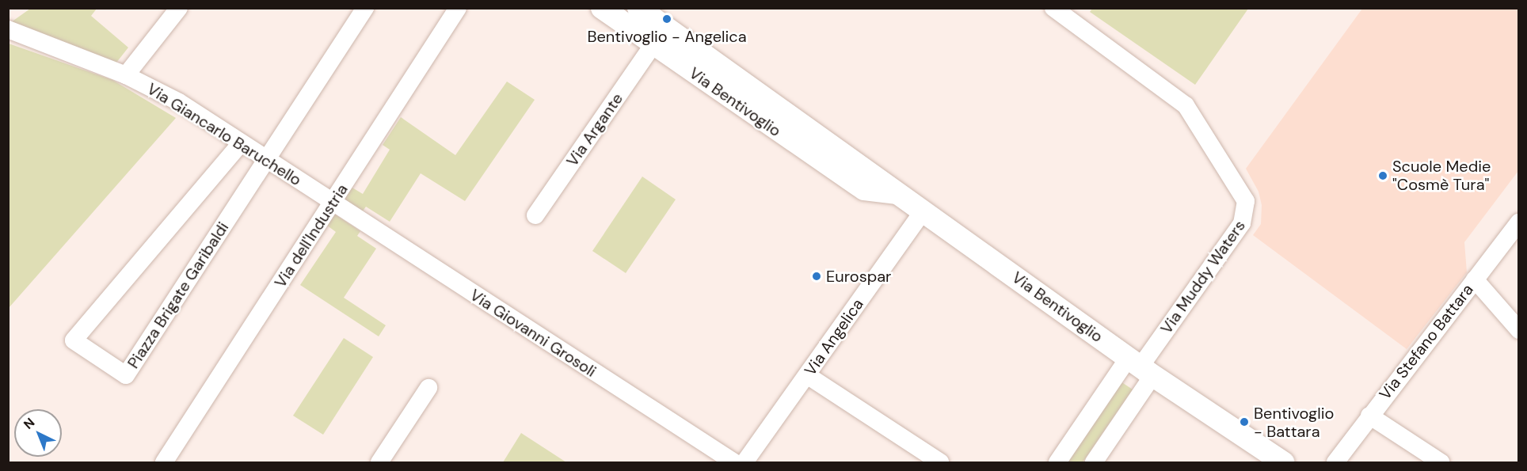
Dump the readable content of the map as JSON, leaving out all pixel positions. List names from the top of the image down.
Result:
{
  "streets": {
    "street": [
      "Via Bentivoglio",
      "Via Argante",
      "Via Giancarlo Baruchello",
      "Via dell'Industria",
      "Via Muddy Waters",
      "Piazza Brigate Garibaldi",
      "Via Giovanni Grosoli",
      "Via Angelica",
      "Via Stefano Battara"
    ]
  },
  "crossings": [
    ["Via Bentivoglio", "Via Argante"],
    ["Via Bentivoglio", "Via Muddy Waters"],
    ["Via Bentivoglio", "Via Angelica"],
    ["Via Giancarlo Baruchello", "Via dell'Industria"],
    ["Via Giancarlo Baruchello", "Piazza Brigate Garibaldi"],
    ["Via Giancarlo Baruchello", "Via Giovanni Grosoli"],
    ["Via dell'Industria", "Via Giovanni Grosoli"]
  ],
  "places": [
    "Bentivoglio - Angelica",
    "Scuole Medie \"Cosmè Tura\"",
    "Eurospar",
    "Bentivoglio - Battara"
  ],
  "north": "top left"
}
